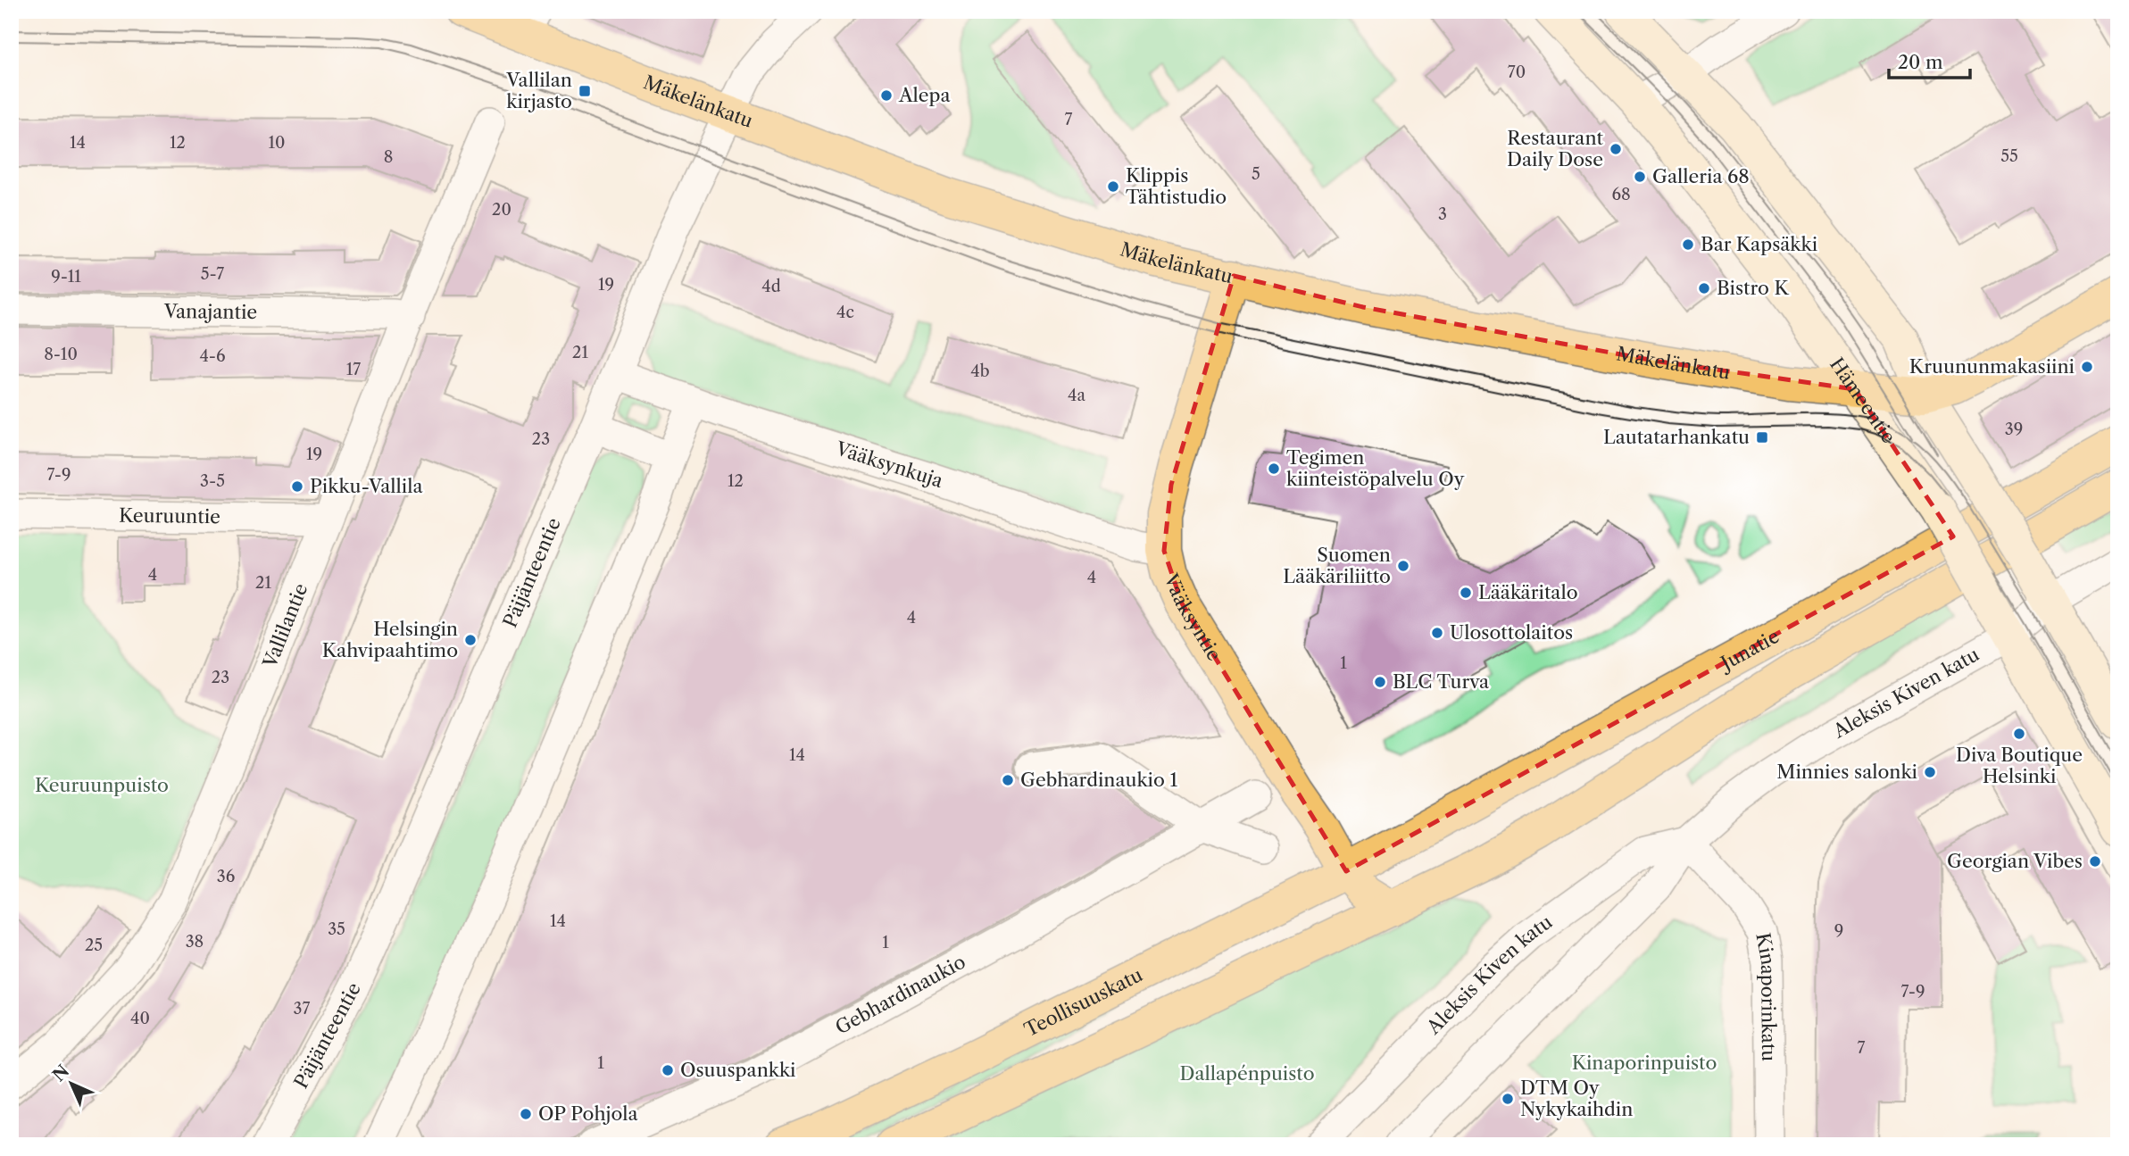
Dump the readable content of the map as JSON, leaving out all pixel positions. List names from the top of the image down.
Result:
{
  "streets": {
    "main road": [
      "Mäkelänkatu",
      "Hämeentie",
      "Vääksyntie",
      "Junatie",
      "Teollisuuskatu"
    ],
    "street": [
      "Vanajantie",
      "Vääksynkuja",
      "Keuruuntie",
      "Päijänteentie",
      "Vallilantie",
      "Aleksis Kiven katu",
      "Gebhardinaukio",
      "Kinaporinkatu"
    ]
  },
  "crossings": [
    ["Mäkelänkatu", "Hämeentie"],
    ["Mäkelänkatu", "Päijänteentie"],
    ["Mäkelänkatu", "Vääksyntie"],
    ["Vanajantie", "Vallilantie"],
    ["Hämeentie", "Aleksis Kiven katu"],
    ["Vääksynkuja", "Päijänteentie"],
    ["Vääksynkuja", "Vääksyntie"],
    ["Keuruuntie", "Vallilantie"],
    ["Vääksyntie", "Junatie"],
    ["Vääksyntie", "Teollisuuskatu"],
    ["Junatie", "Teollisuuskatu"],
    ["Aleksis Kiven katu", "Kinaporinkatu"]
  ],
  "parks": ["Keuruunpuisto", "Kinaporinpuisto", "Dallapénpuisto"],
  "places": {
    "transit": ["Vallilan kirjasto", "Lautatarhankatu"],
    "other": [
      "Alepa",
      "Restaurant Daily Dose",
      "Galleria 68",
      "Klippis Tähtistudio",
      "Bar Kapsäkki",
      "Bistro K",
      "Kruununmakasiini",
      "Tegimen kiinteistöpalvelu Oy",
      "Pikku-Vallila",
      "Suomen Lääkäriliitto",
      "Lääkäritalo",
      "Ulosottolaitos",
      "Helsingin Kahvipaahtimo",
      "BLC Turva",
      "Diva Boutique Helsinki",
      "Minnies salonki",
      "Gebhardinaukio 1",
      "Georgian Vibes",
      "Osuuspankki",
      "DTM Oy Nykykaihdin",
      "OP Pohjola"
    ]
  },
  "house_numbers": [
    "70",
    "7",
    "14",
    "12",
    "10",
    "55",
    "8",
    "5",
    "68",
    "20",
    "3",
    "5-7",
    "9-11",
    "19",
    "4d",
    "4c",
    "21",
    "8-10",
    "4-6",
    "17",
    "4b",
    "4a",
    "39",
    "23",
    "19",
    "7-9",
    "3-5",
    "12",
    "4",
    "4",
    "21",
    "4",
    "1",
    "23",
    "14",
    "36",
    "14",
    "35",
    "9",
    "38",
    "1",
    "25",
    "7-9",
    "37",
    "40",
    "7",
    "1"
  ],
  "scale_bar": "20 m",
  "north": "top left"
}
